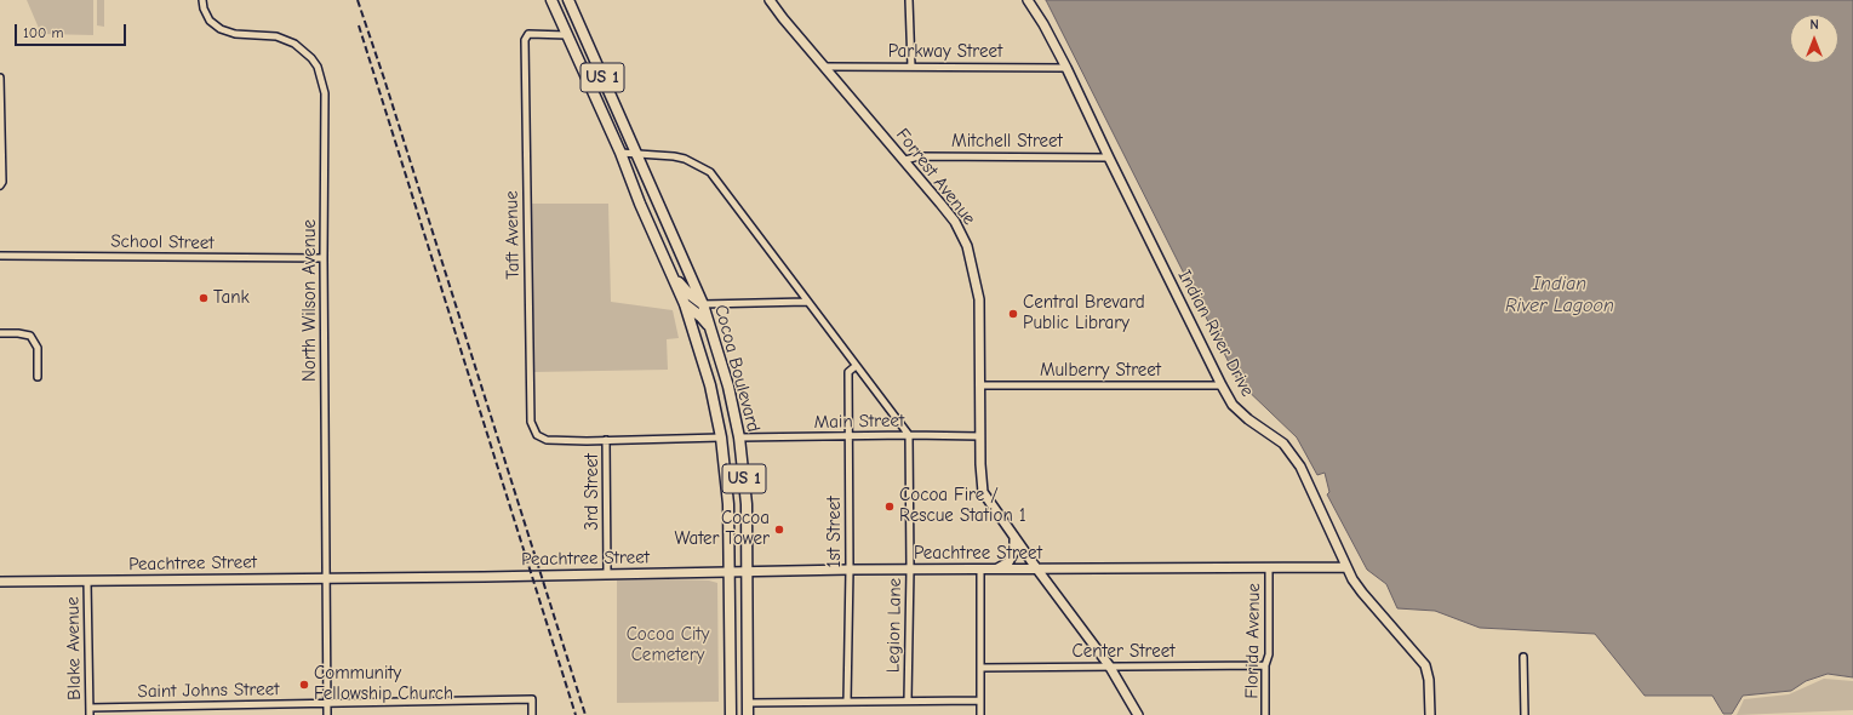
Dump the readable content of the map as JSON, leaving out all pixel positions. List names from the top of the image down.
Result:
{
  "streets": {
    "main road": ["US 1", "Cocoa Boulevard"],
    "street": [
      "Parkway Street",
      "Mitchell Street",
      "Forrest Avenue",
      "Taft Avenue",
      "School Street",
      "North Wilson Avenue",
      "Indian River Drive",
      "Mulberry Street",
      "Main Street",
      "3rd Street",
      "1st Street",
      "Peachtree Street",
      "Legion Lane",
      "Florida Avenue",
      "Blake Avenue",
      "Center Street",
      "Saint Johns Street"
    ]
  },
  "crossings": [
    ["Parkway Street", "Forrest Avenue"],
    ["Parkway Street", "Indian River Drive"],
    ["Mitchell Street", "Forrest Avenue"],
    ["Mitchell Street", "Indian River Drive"],
    ["Forrest Avenue", "Mulberry Street"],
    ["Forrest Avenue", "Main Street"],
    ["Forrest Avenue", "Peachtree Street"],
    ["Forrest Avenue", "Center Street"],
    ["Taft Avenue", "Cocoa Boulevard"],
    ["Taft Avenue", "3rd Street"],
    ["School Street", "North Wilson Avenue"],
    ["North Wilson Avenue", "Peachtree Street"],
    ["North Wilson Avenue", "Saint Johns Street"],
    ["Indian River Drive", "Mulberry Street"],
    ["Indian River Drive", "Peachtree Street"],
    ["Cocoa Boulevard", "Main Street"],
    ["Cocoa Boulevard", "Peachtree Street"],
    ["Main Street", "1st Street"],
    ["Main Street", "Legion Lane"],
    ["3rd Street", "Peachtree Street"],
    ["1st Street", "Peachtree Street"],
    ["Peachtree Street", "Legion Lane"],
    ["Peachtree Street", "Florida Avenue"],
    ["Peachtree Street", "Blake Avenue"],
    ["Florida Avenue", "Center Street"],
    ["Blake Avenue", "Saint Johns Street"]
  ],
  "water": ["Indian River Lagoon"],
  "parks": ["Cocoa City Cemetery"],
  "places": [
    "Tank",
    "Central Brevard Public Library",
    "Cocoa Fire / Rescue Station 1",
    "Cocoa Water Tower",
    "Community Fellowship Church"
  ],
  "scale_bar": "100 m",
  "north": "top"
}
